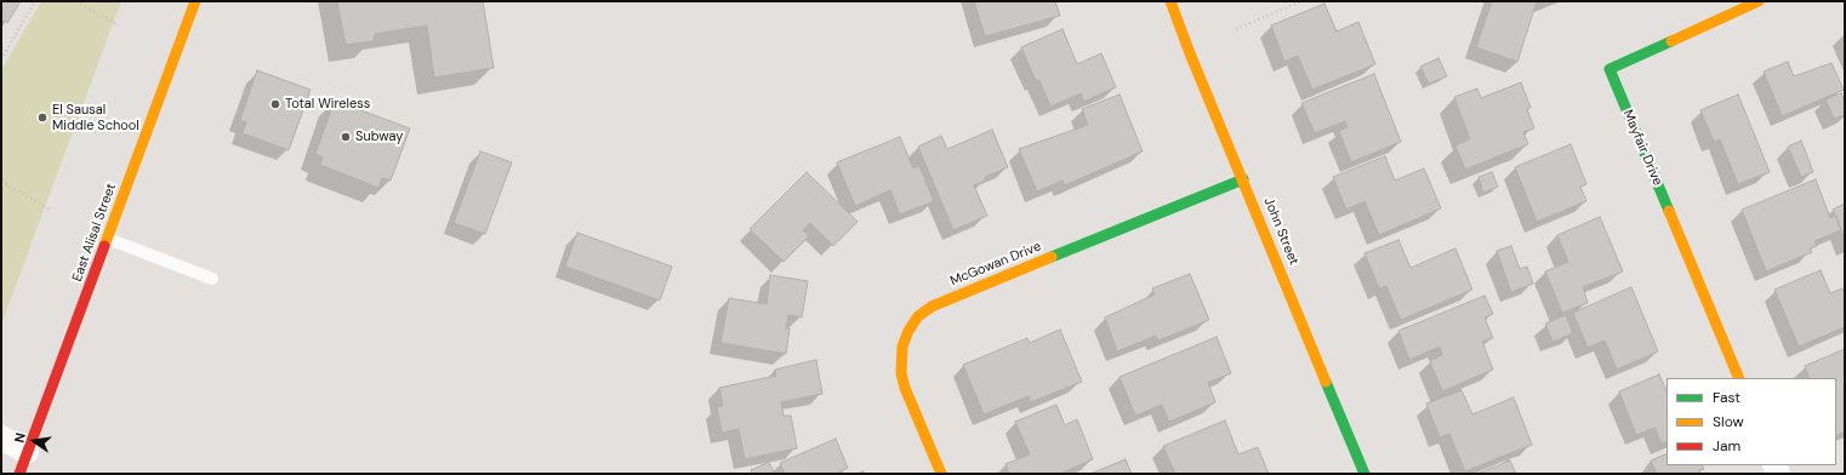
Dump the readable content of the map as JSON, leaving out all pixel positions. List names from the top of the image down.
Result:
{
  "streets": {
    "street": [
      "Mayfair Drive",
      "John Street",
      "East Alisal Street",
      "McGowan Drive"
    ]
  },
  "crossings": [
    ["John Street", "McGowan Drive"]
  ],
  "places": ["Total Wireless", "El Sausal Middle School", "Subway"],
  "legend": ["Fast", "Slow", "Jam"],
  "north": "left"
}
